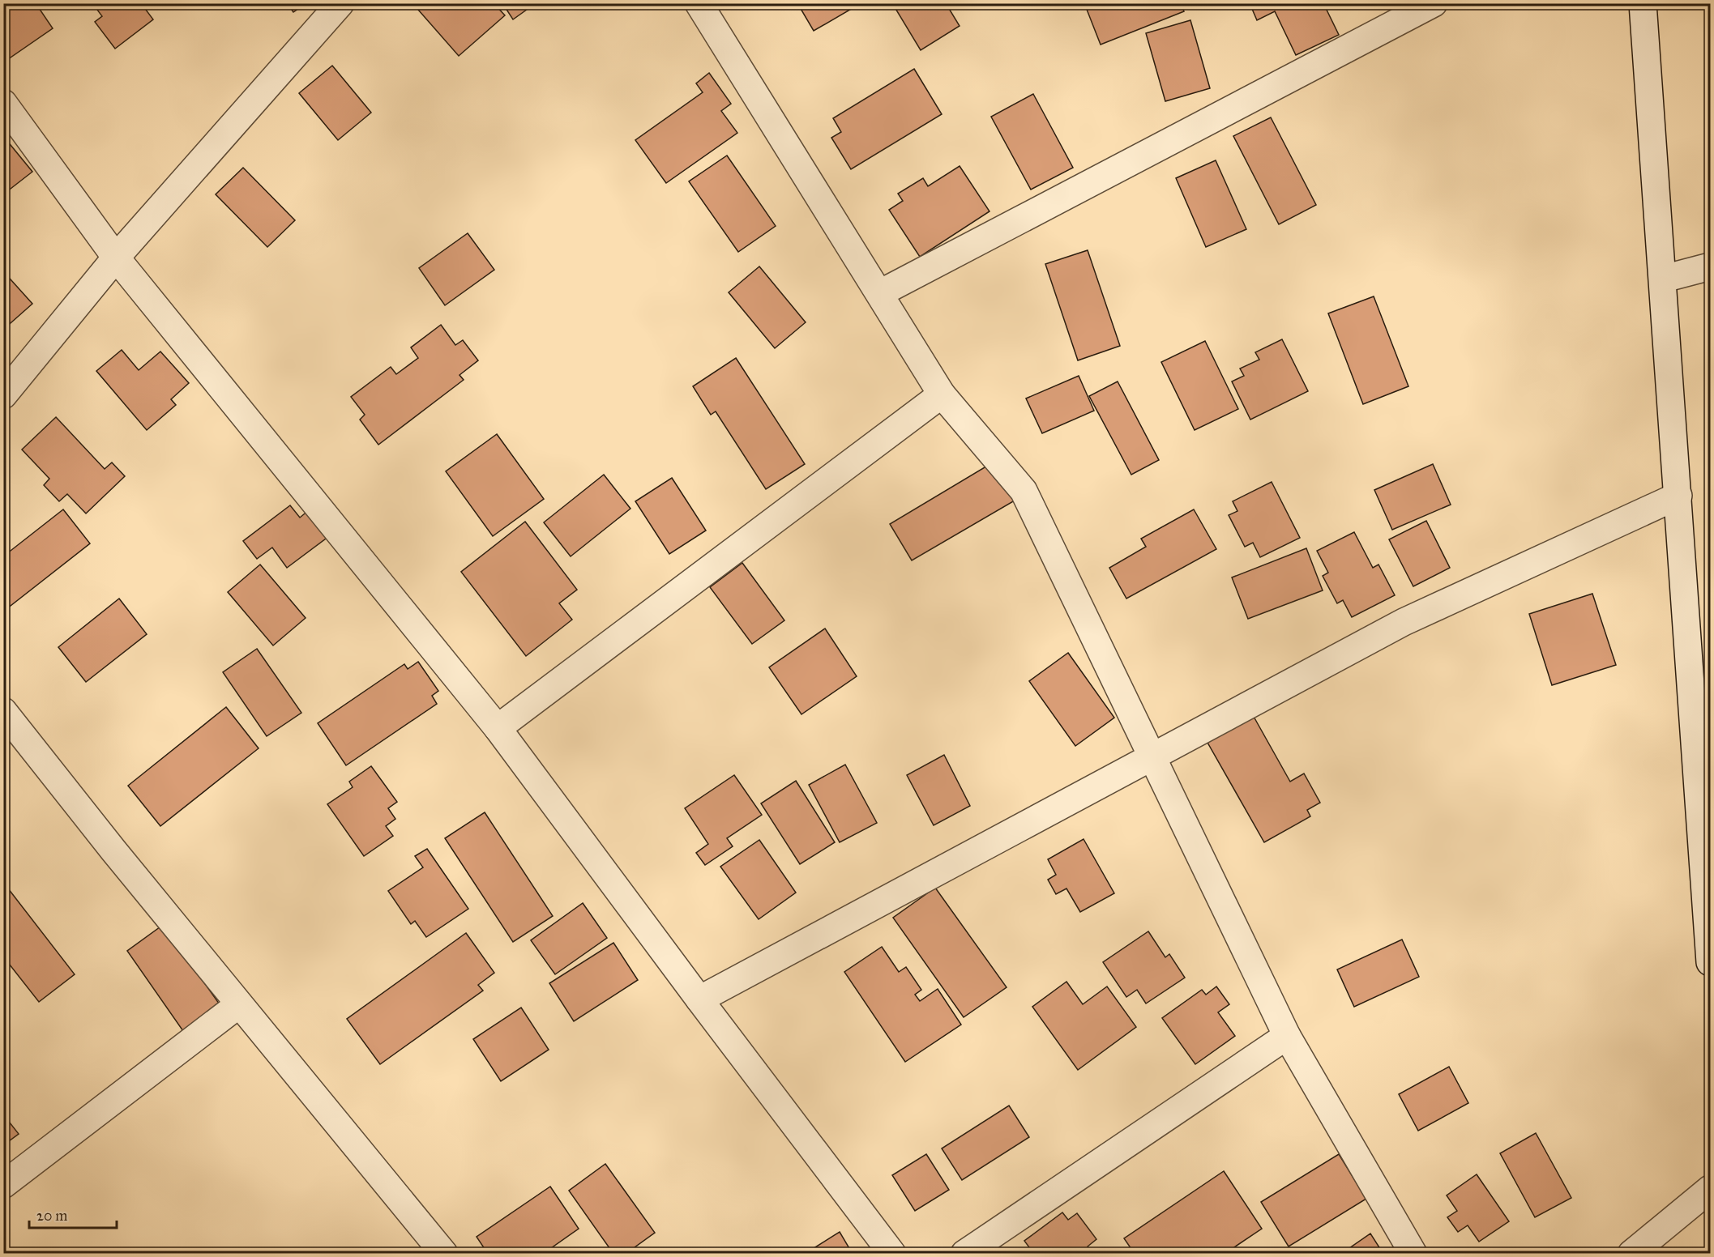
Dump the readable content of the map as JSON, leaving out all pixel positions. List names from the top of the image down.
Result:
{
  "scale_bar": "20 m"
}
